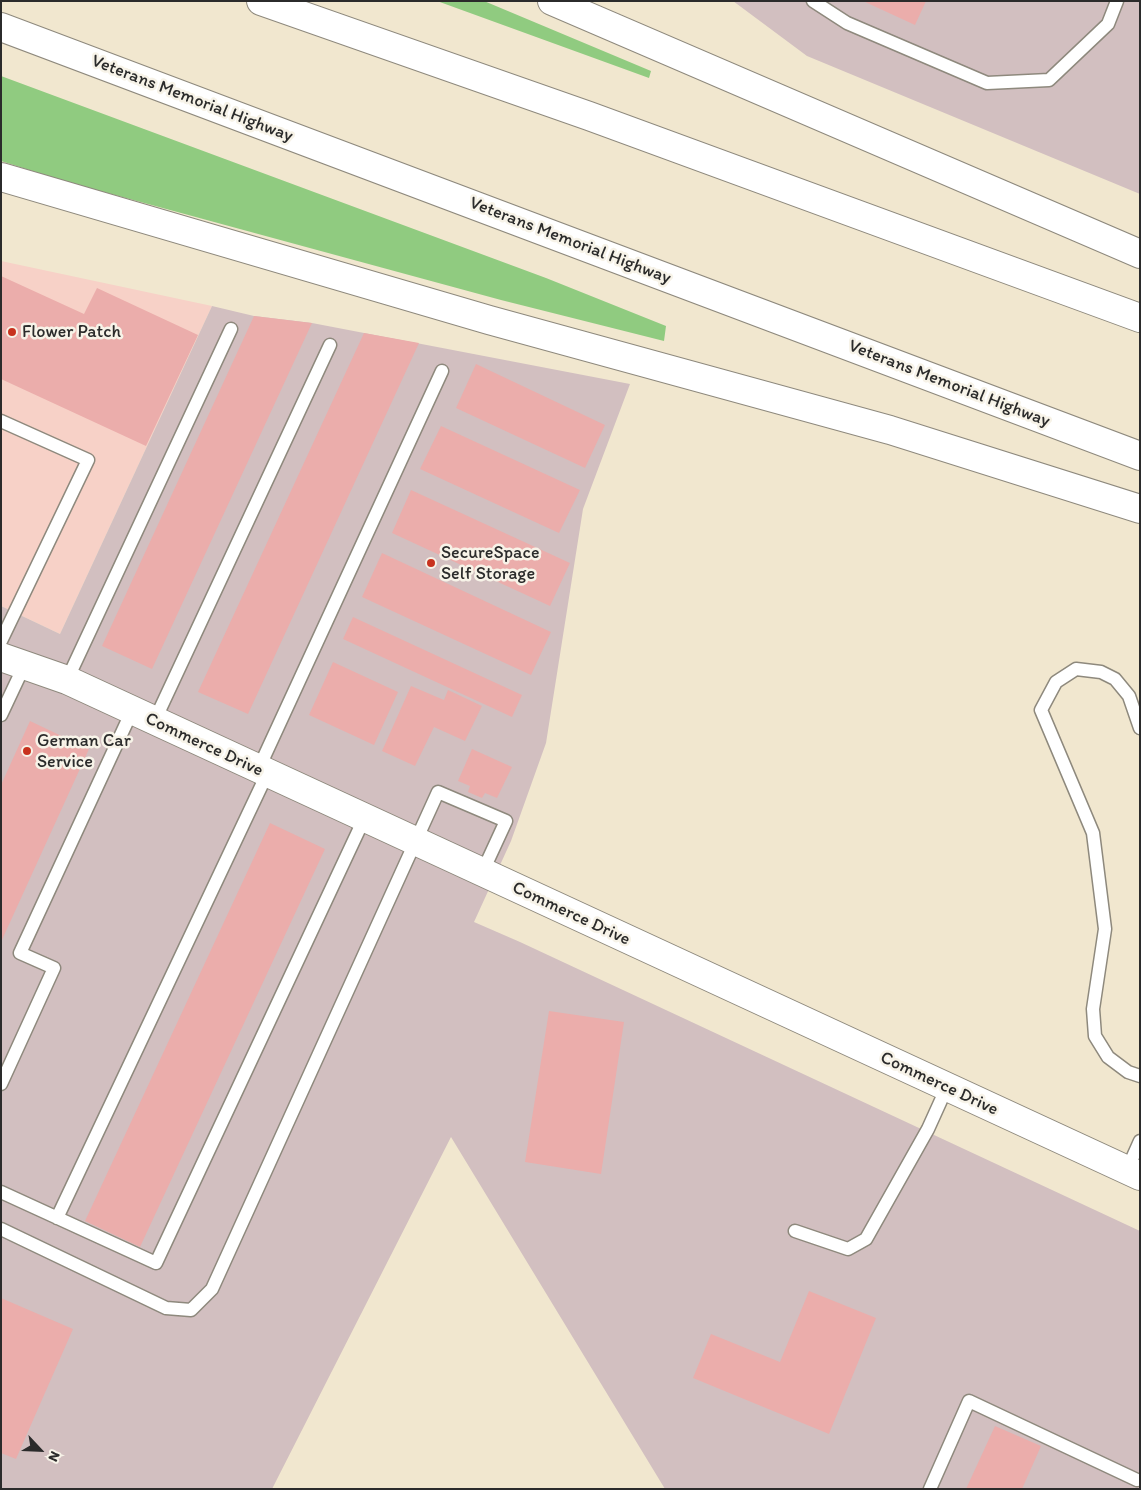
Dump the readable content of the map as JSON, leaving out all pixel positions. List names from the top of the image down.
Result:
{
  "streets": {
    "main road": ["Veterans Memorial Highway", "Commerce Drive"]
  },
  "places": ["Flower Patch", "SecureSpace Self Storage", "German Car Service"],
  "north": "bottom right"
}
